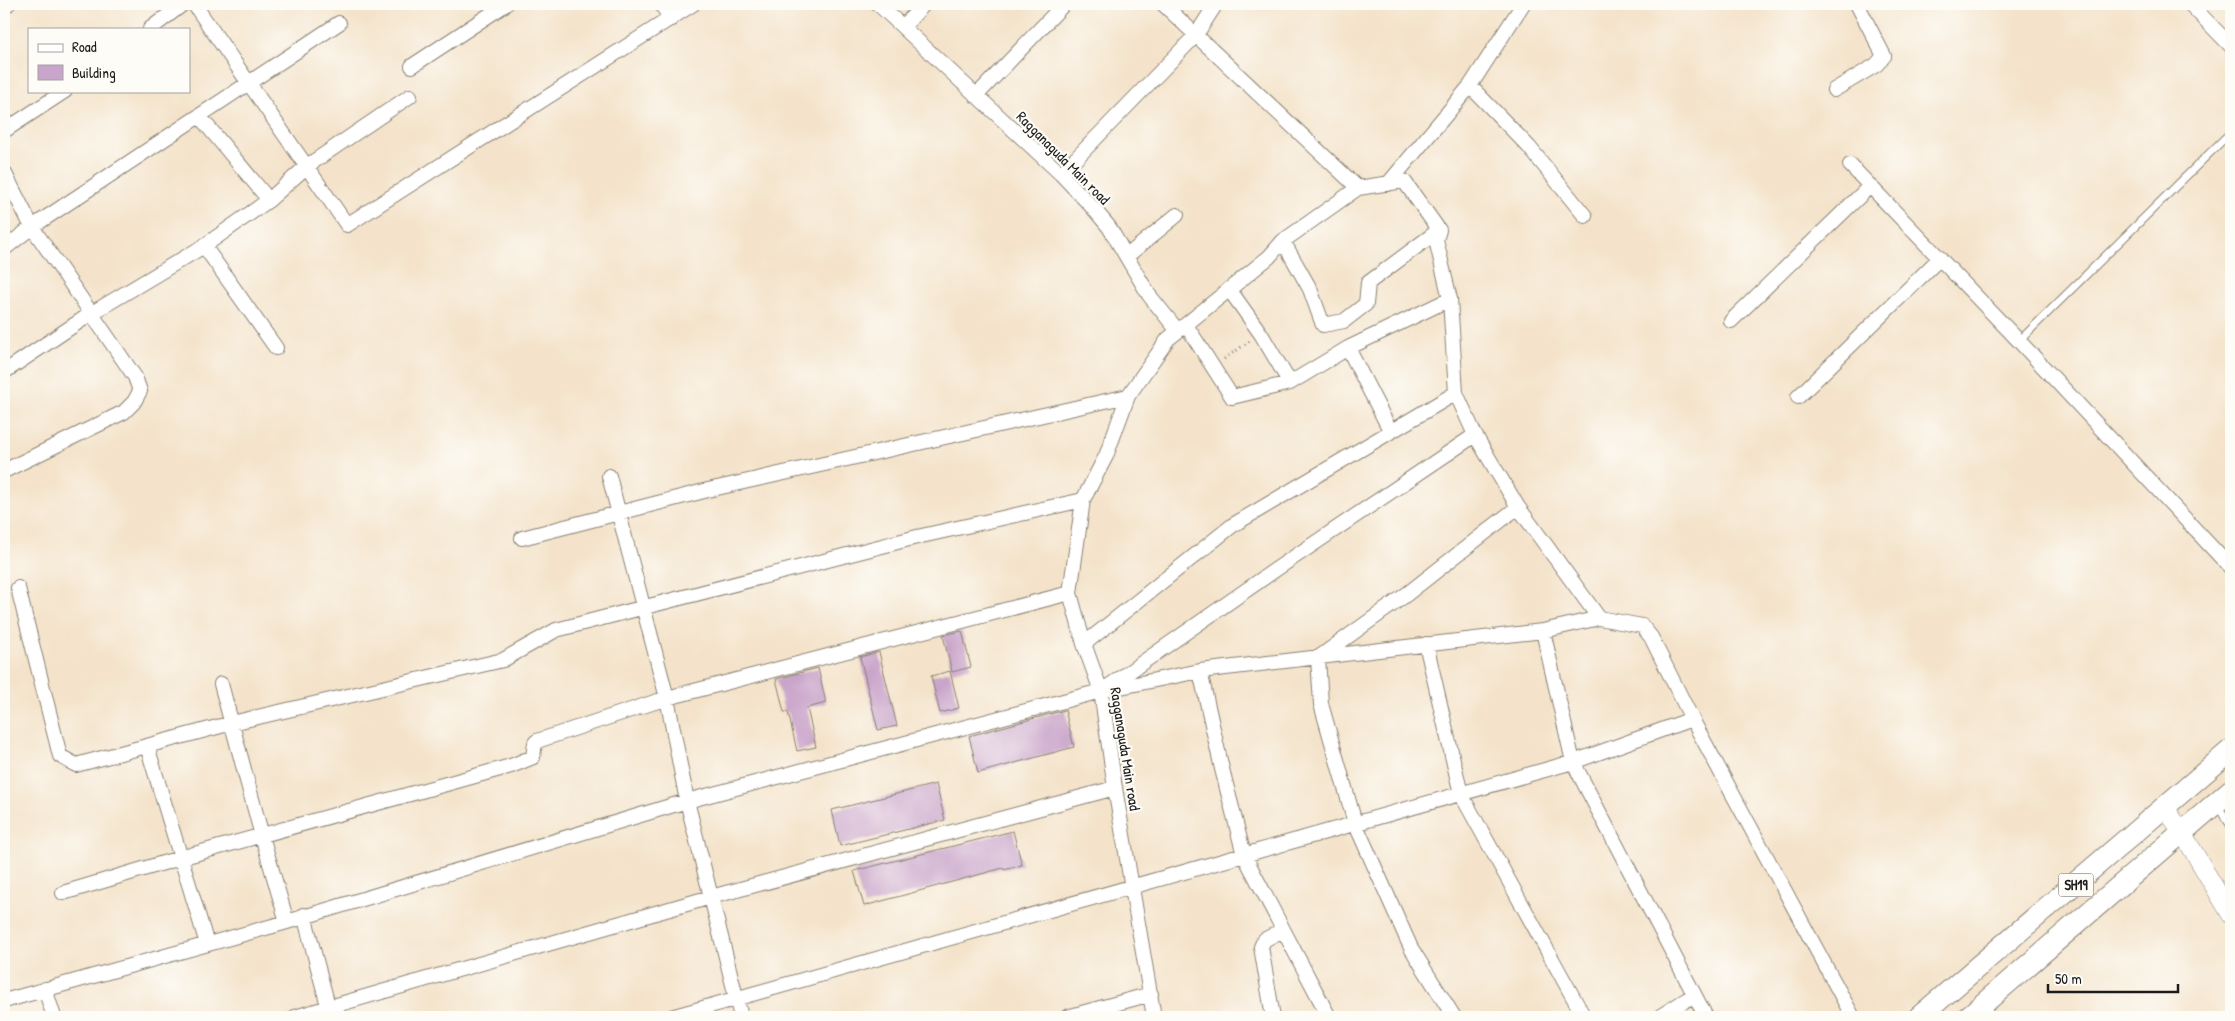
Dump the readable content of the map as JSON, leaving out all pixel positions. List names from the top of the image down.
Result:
{
  "streets": {
    "main road": ["SH19"],
    "street": ["Ragganaguda Main road"]
  },
  "legend": ["Road", "Building"],
  "scale_bar": "50 m"
}
